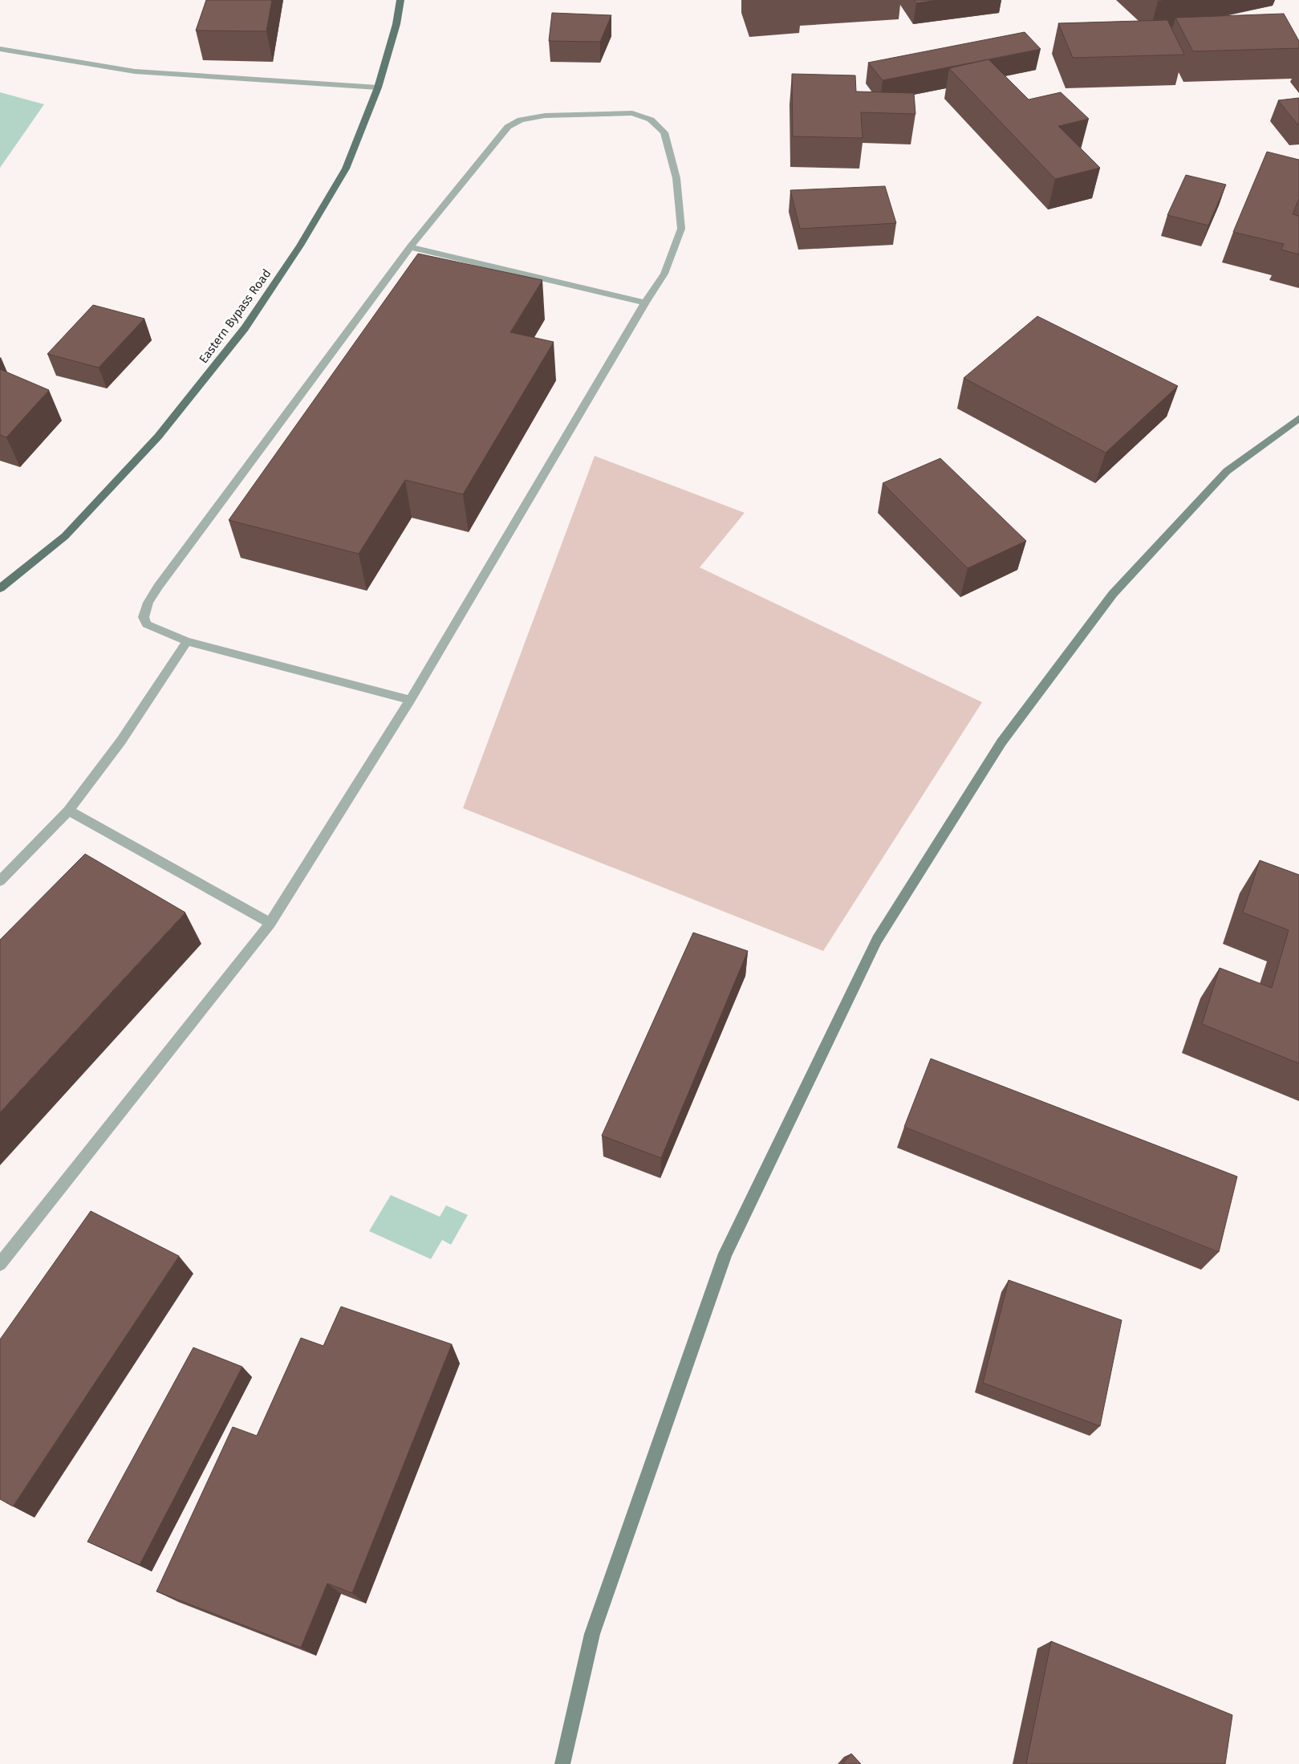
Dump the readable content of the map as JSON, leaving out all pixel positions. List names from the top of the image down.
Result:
{
  "streets": {
    "main road": ["Eastern Bypass Road"]
  }
}
